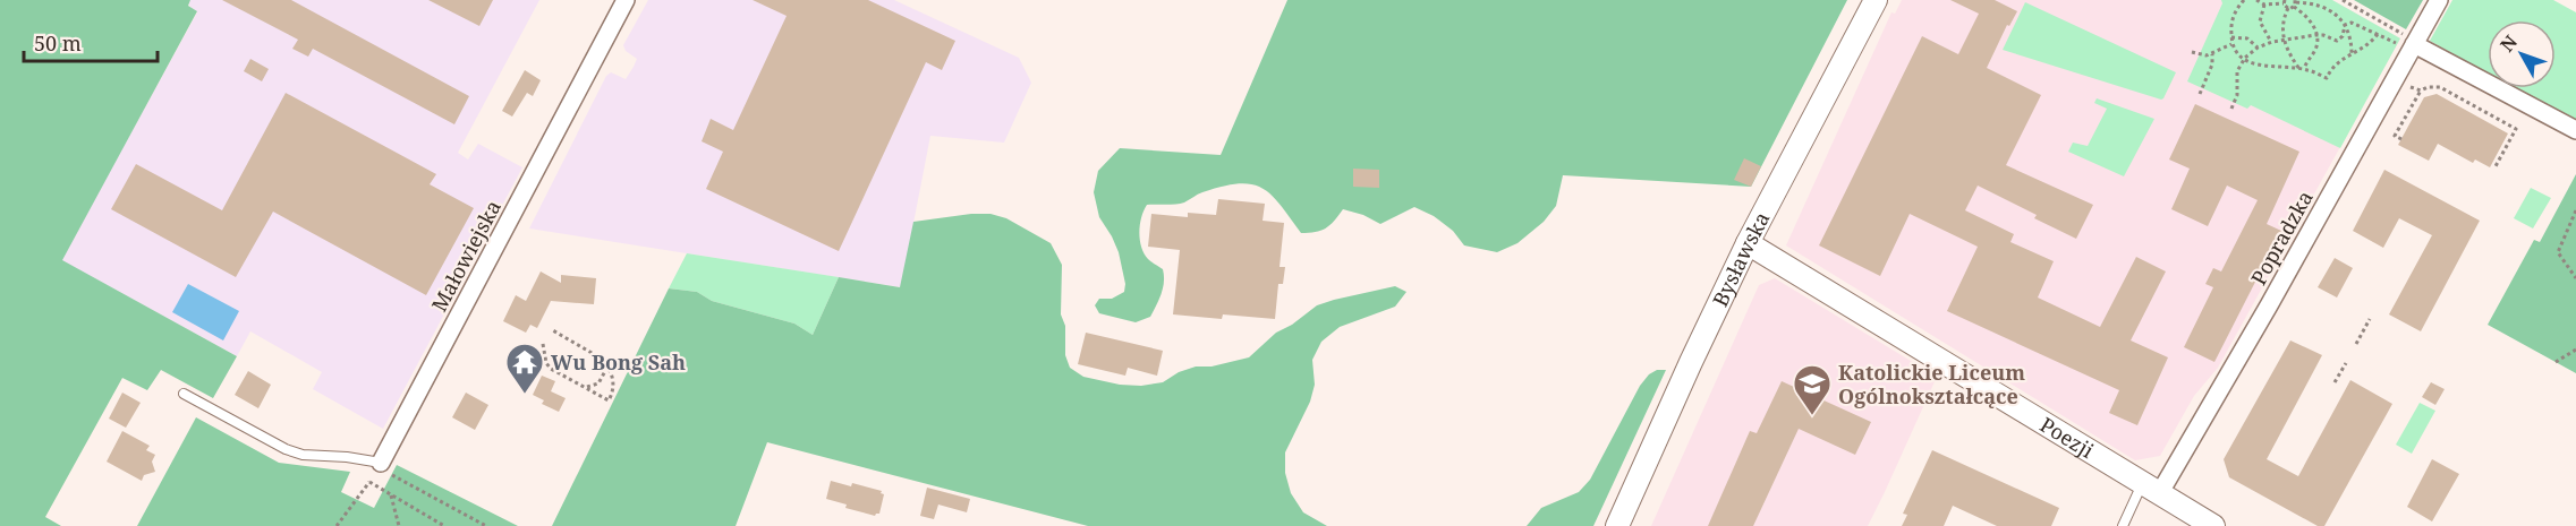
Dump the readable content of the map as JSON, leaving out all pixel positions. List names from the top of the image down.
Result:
{
  "streets": {
    "street": [
      "Popradzka",
      "Małowiejska",
      "Bysławska",
      "Poezji"
    ]
  },
  "crossings": [
    ["Popradzka", "Poezji"],
    ["Bysławska", "Poezji"]
  ],
  "places": {
    "temple": ["Wu Bong Sah"],
    "school or university": ["Katolickie Liceum Ogólnokształcące"]
  },
  "scale_bar": "50 m",
  "north": "top left"
}
